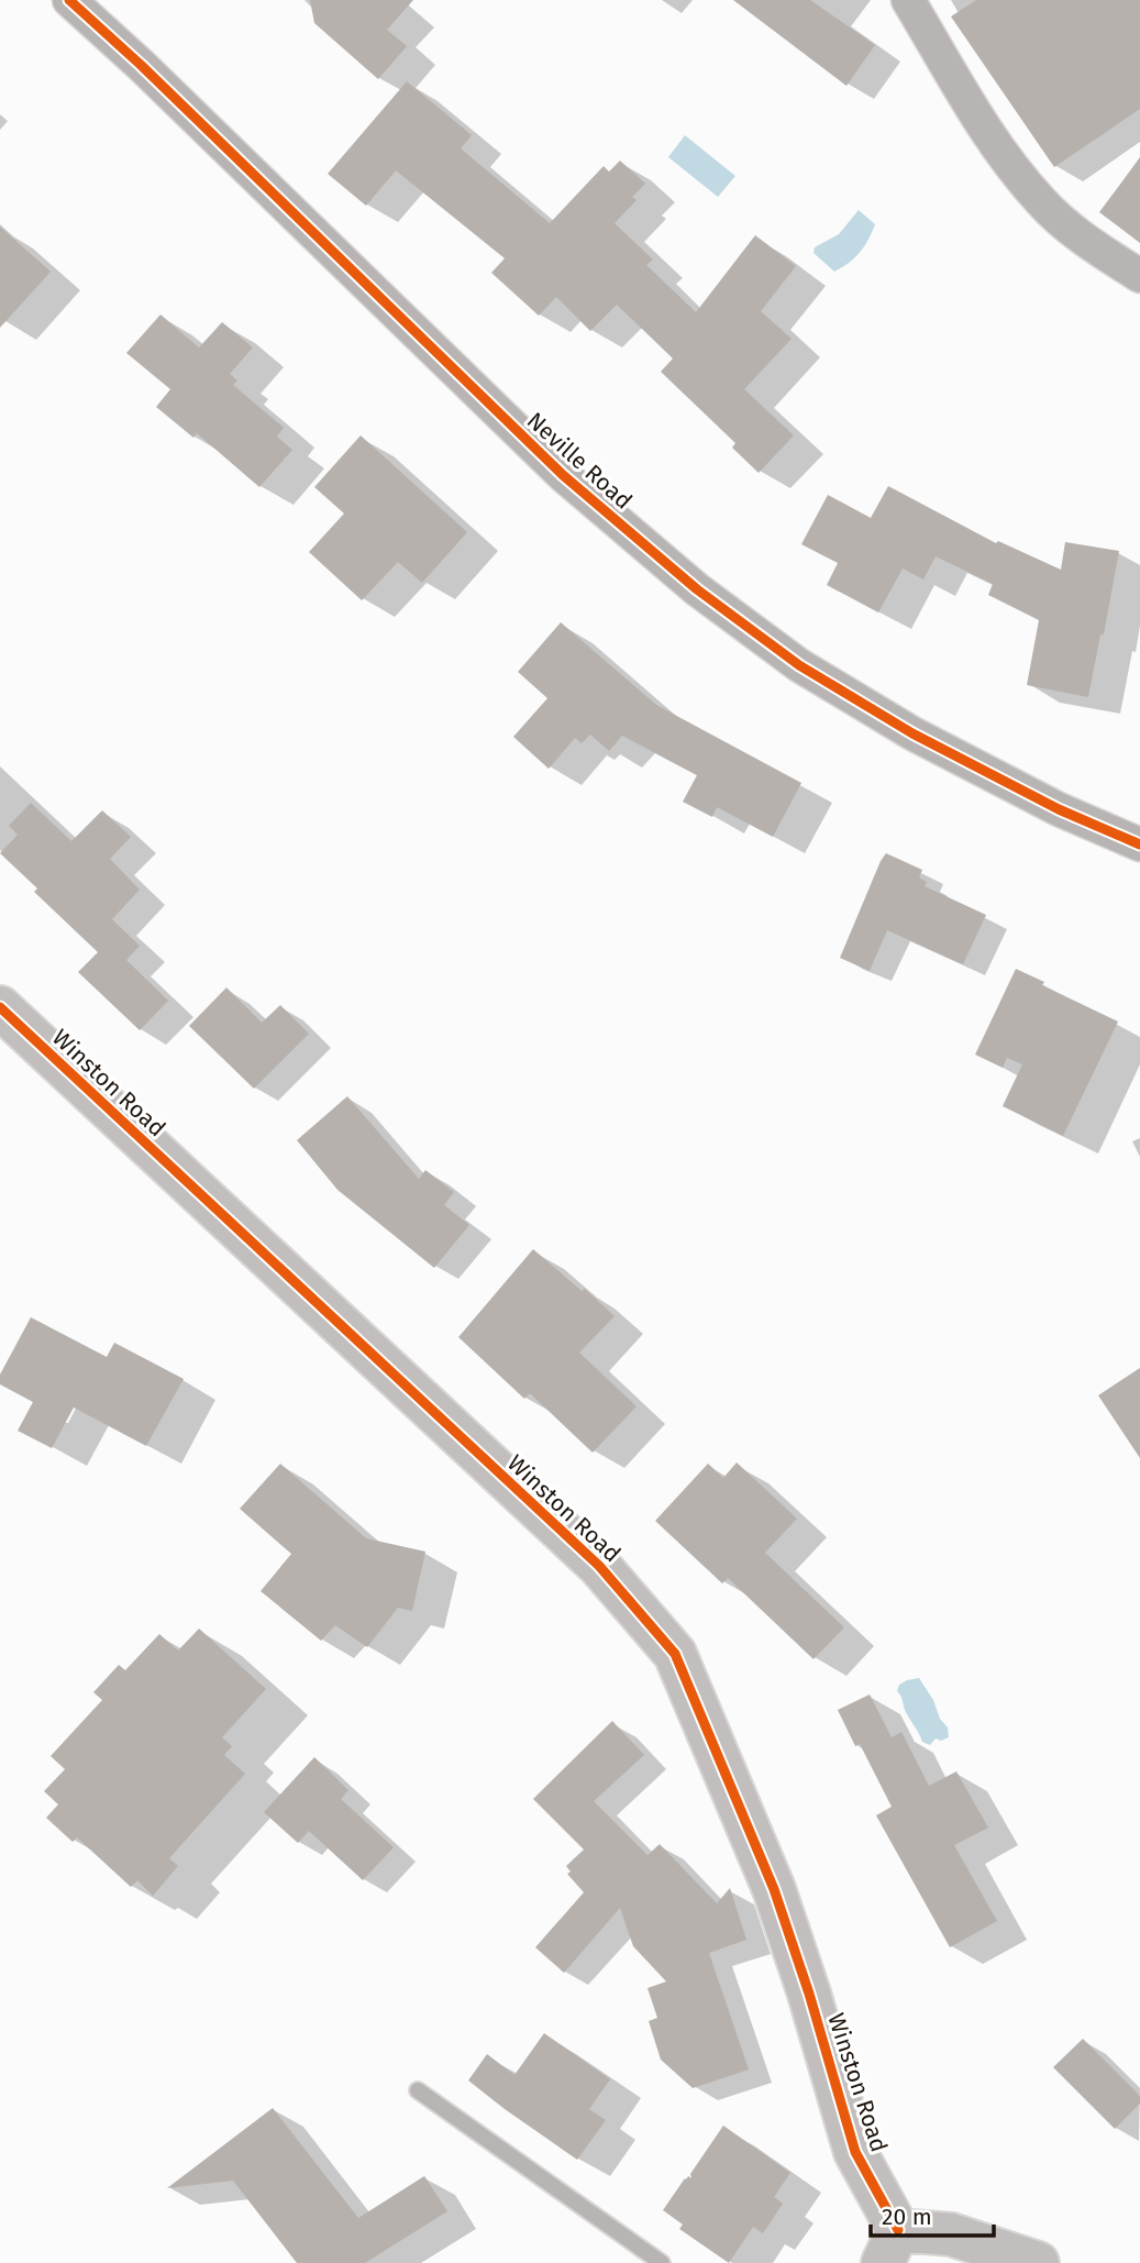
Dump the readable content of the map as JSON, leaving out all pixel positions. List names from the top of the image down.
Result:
{
  "streets": {
    "street": ["Neville Road", "Winston Road"]
  },
  "scale_bar": "20 m"
}
